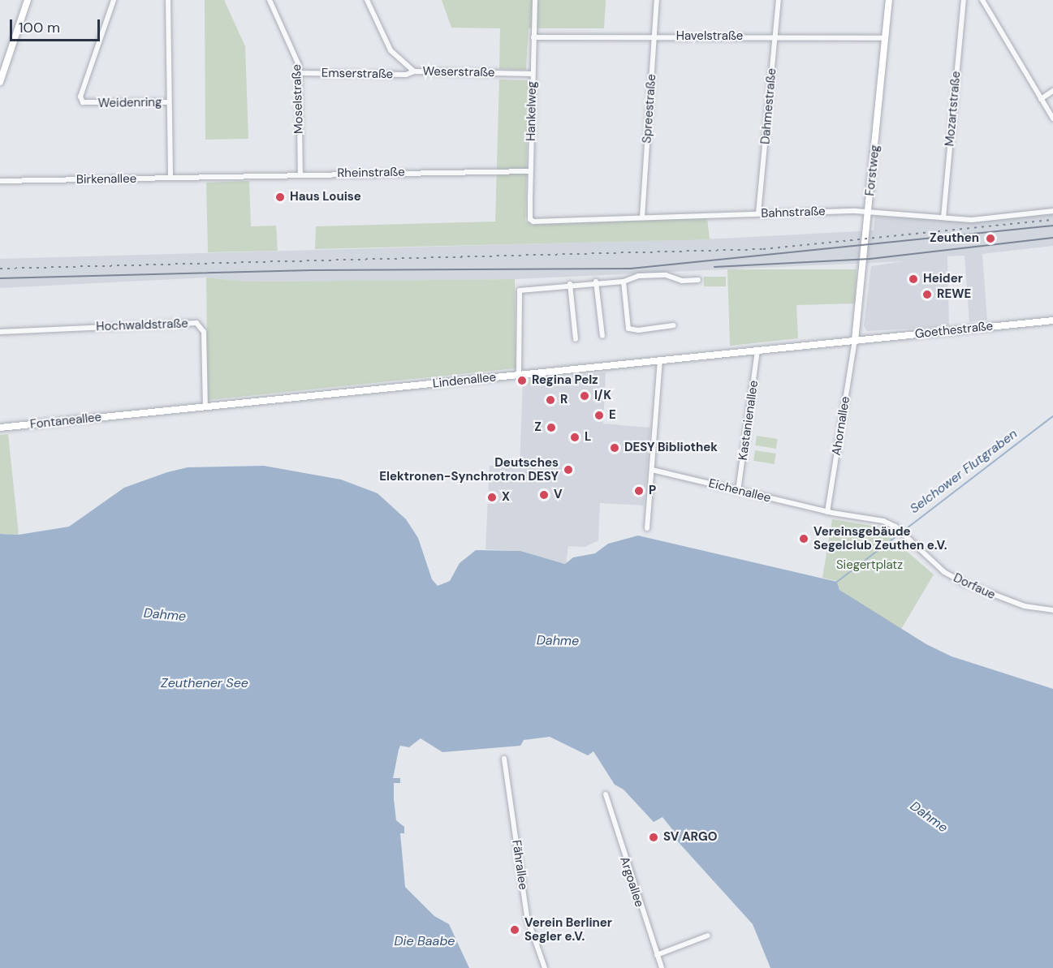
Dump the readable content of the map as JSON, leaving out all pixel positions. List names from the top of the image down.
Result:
{
  "streets": {
    "main road": [
      "Forstweg",
      "Goethestraße",
      "Lindenallee",
      "Fontaneallee"
    ],
    "street": [
      "Havelstraße",
      "Weserstraße",
      "Emserstraße",
      "Moselstraße",
      "Weidenring",
      "Dahmestraße",
      "Spreestraße",
      "Mozartstraße",
      "Hankelweg",
      "Rheinstraße",
      "Birkenallee",
      "Bahnstraße",
      "Hochwaldstraße",
      "Kastanienallee",
      "Ahornallee",
      "Eichenallee",
      "Dorfaue",
      "Fährallee",
      "Argoallee"
    ]
  },
  "crossings": [
    ["Havelstraße", "Dahmestraße"],
    ["Havelstraße", "Spreestraße"],
    ["Havelstraße", "Hankelweg"],
    ["Havelstraße", "Forstweg"],
    ["Weserstraße", "Emserstraße"],
    ["Weserstraße", "Hankelweg"],
    ["Emserstraße", "Moselstraße"],
    ["Moselstraße", "Rheinstraße"],
    ["Dahmestraße", "Bahnstraße"],
    ["Spreestraße", "Bahnstraße"],
    ["Mozartstraße", "Bahnstraße"],
    ["Hankelweg", "Rheinstraße"],
    ["Hankelweg", "Bahnstraße"],
    ["Forstweg", "Bahnstraße"],
    ["Forstweg", "Goethestraße"],
    ["Forstweg", "Lindenallee"],
    ["Forstweg", "Ahornallee"],
    ["Rheinstraße", "Birkenallee"],
    ["Hochwaldstraße", "Lindenallee"],
    ["Goethestraße", "Lindenallee"],
    ["Goethestraße", "Ahornallee"],
    ["Lindenallee", "Kastanienallee"],
    ["Lindenallee", "Fontaneallee"],
    ["Lindenallee", "Ahornallee"],
    ["Kastanienallee", "Eichenallee"],
    ["Ahornallee", "Eichenallee"],
    ["Ahornallee", "Dorfaue"],
    ["Eichenallee", "Dorfaue"]
  ],
  "water": [
    "Selchower Flutgraben",
    "Dahme",
    "Zeuthener See",
    "Die Baabe"
  ],
  "parks": ["Siegertplatz"],
  "places": [
    "Haus Louise",
    "Zeuthen",
    "Heider",
    "REWE",
    "Regina Pelz",
    "I/K",
    "R",
    "E",
    "Z",
    "L",
    "DESY Bibliothek",
    "Deutsches Elektronen-Synchrotron DESY",
    "P",
    "V",
    "X",
    "Vereinsgebäude Segelclub Zeuthen e.V.",
    "SV ARGO",
    "Verein Berliner Segler e.V."
  ],
  "scale_bar": "100 m"
}
